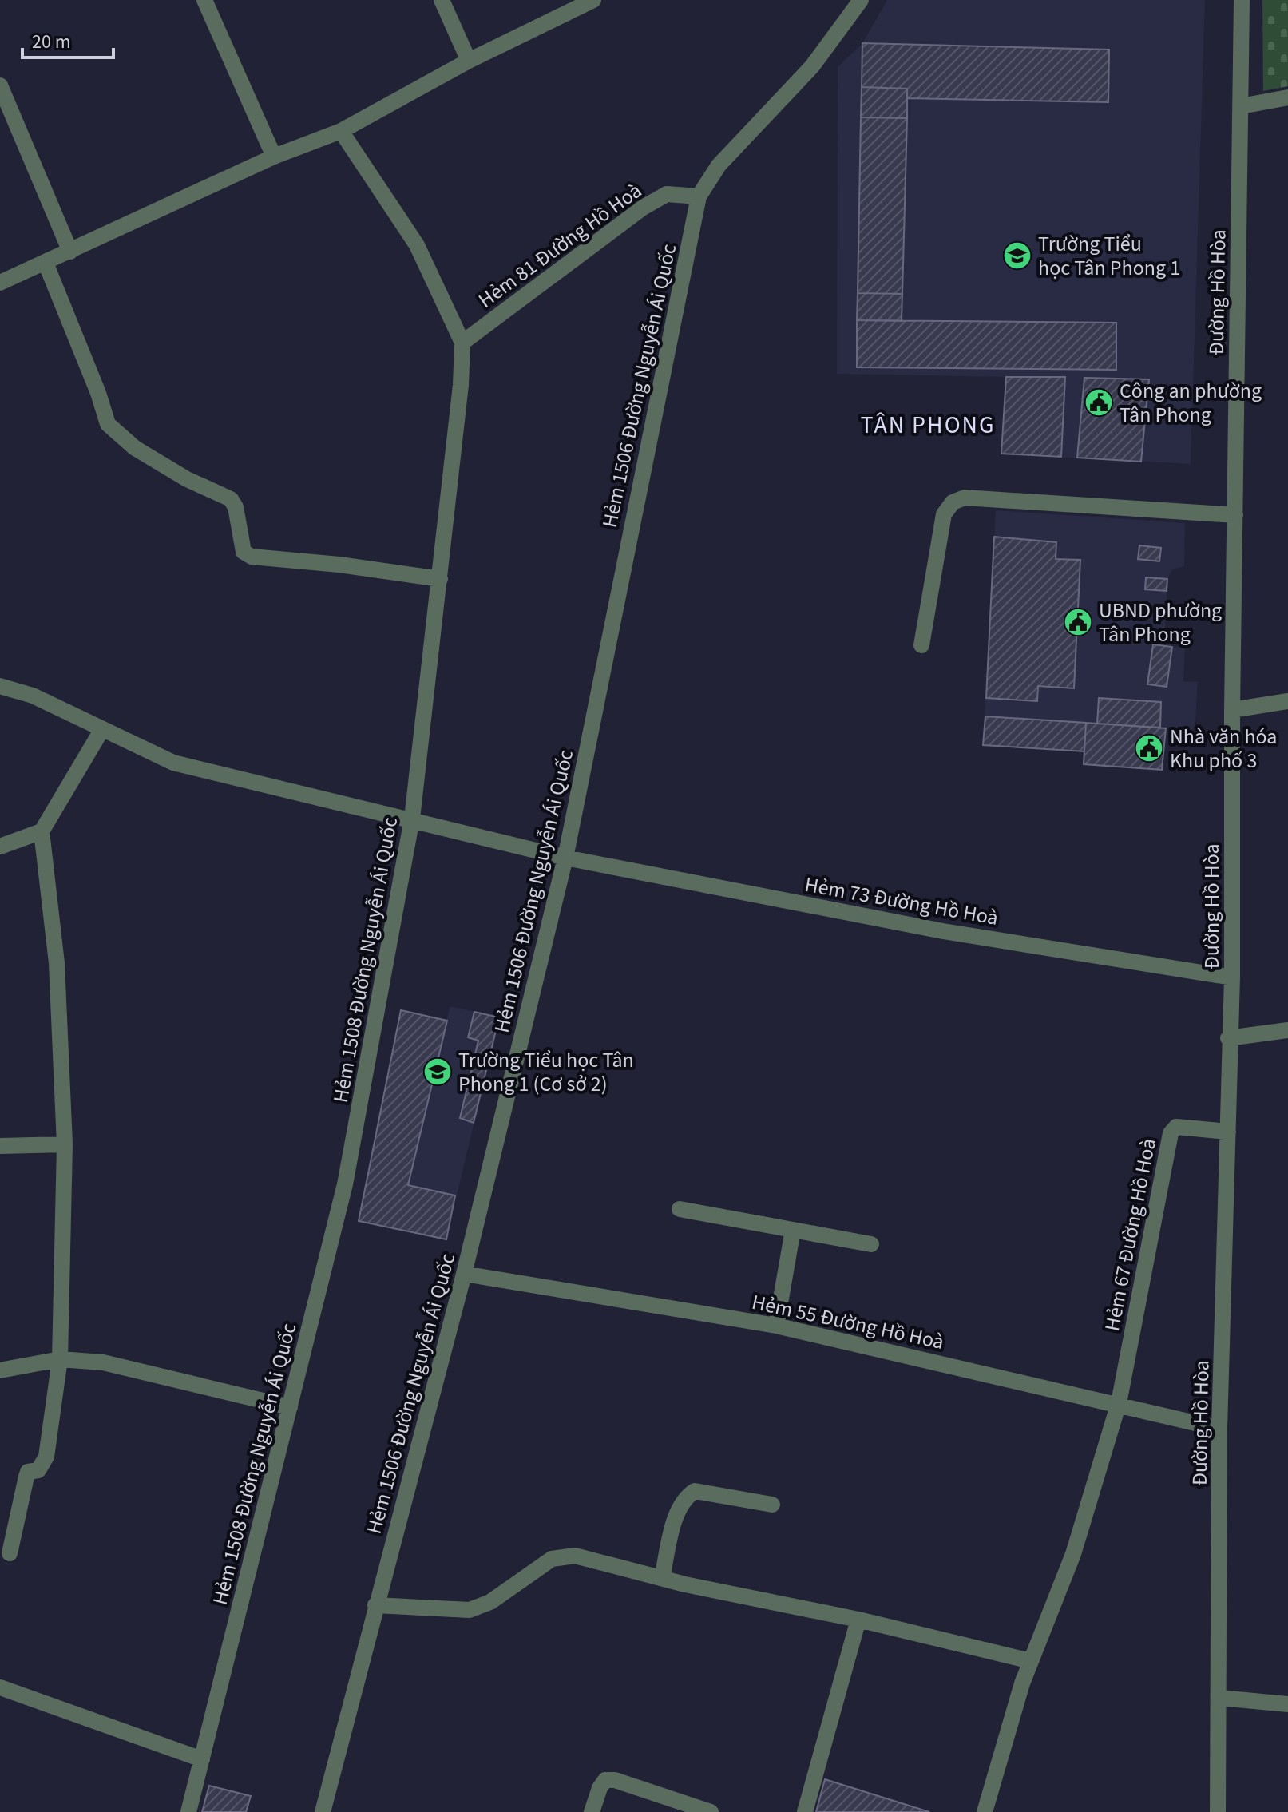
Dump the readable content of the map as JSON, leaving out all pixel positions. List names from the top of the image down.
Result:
{
  "streets": {
    "street": [
      "Hẻm 81 Đường Hồ Hoà",
      "Đường Hồ Hòa",
      "Hẻm 1506 Đường Nguyễn Ái Quốc",
      "Hẻm 73 Đường Hồ Hoà",
      "Hẻm 1508 Đường Nguyễn Ái Quốc",
      "Hẻm 67 Đường Hồ Hoà",
      "Hẻm 55 Đường Hồ Hoà"
    ]
  },
  "crossings": [
    ["Hẻm 81 Đường Hồ Hoà", "Hẻm 1506 Đường Nguyễn Ái Quốc"],
    ["Hẻm 81 Đường Hồ Hoà", "Hẻm 1508 Đường Nguyễn Ái Quốc"],
    ["Đường Hồ Hòa", "Hẻm 73 Đường Hồ Hoà"],
    ["Đường Hồ Hòa", "Hẻm 67 Đường Hồ Hoà"],
    ["Đường Hồ Hòa", "Hẻm 55 Đường Hồ Hoà"],
    ["Hẻm 1506 Đường Nguyễn Ái Quốc", "Hẻm 73 Đường Hồ Hoà"],
    ["Hẻm 1506 Đường Nguyễn Ái Quốc", "Hẻm 55 Đường Hồ Hoà"],
    ["Hẻm 73 Đường Hồ Hoà", "Hẻm 1508 Đường Nguyễn Ái Quốc"],
    ["Hẻm 67 Đường Hồ Hoà", "Hẻm 55 Đường Hồ Hoà"]
  ],
  "districts": ["TÂN PHONG"],
  "places": {
    "school or university": ["Trường Tiểu học Tân Phong 1", "Trường Tiểu học Tân Phong 1 (Cơ sở 2)"],
    "public building": ["Công an phường Tân Phong", "UBND phường Tân Phong", "Nhà văn hóa Khu phố 3"]
  },
  "scale_bar": "20 m"
}
